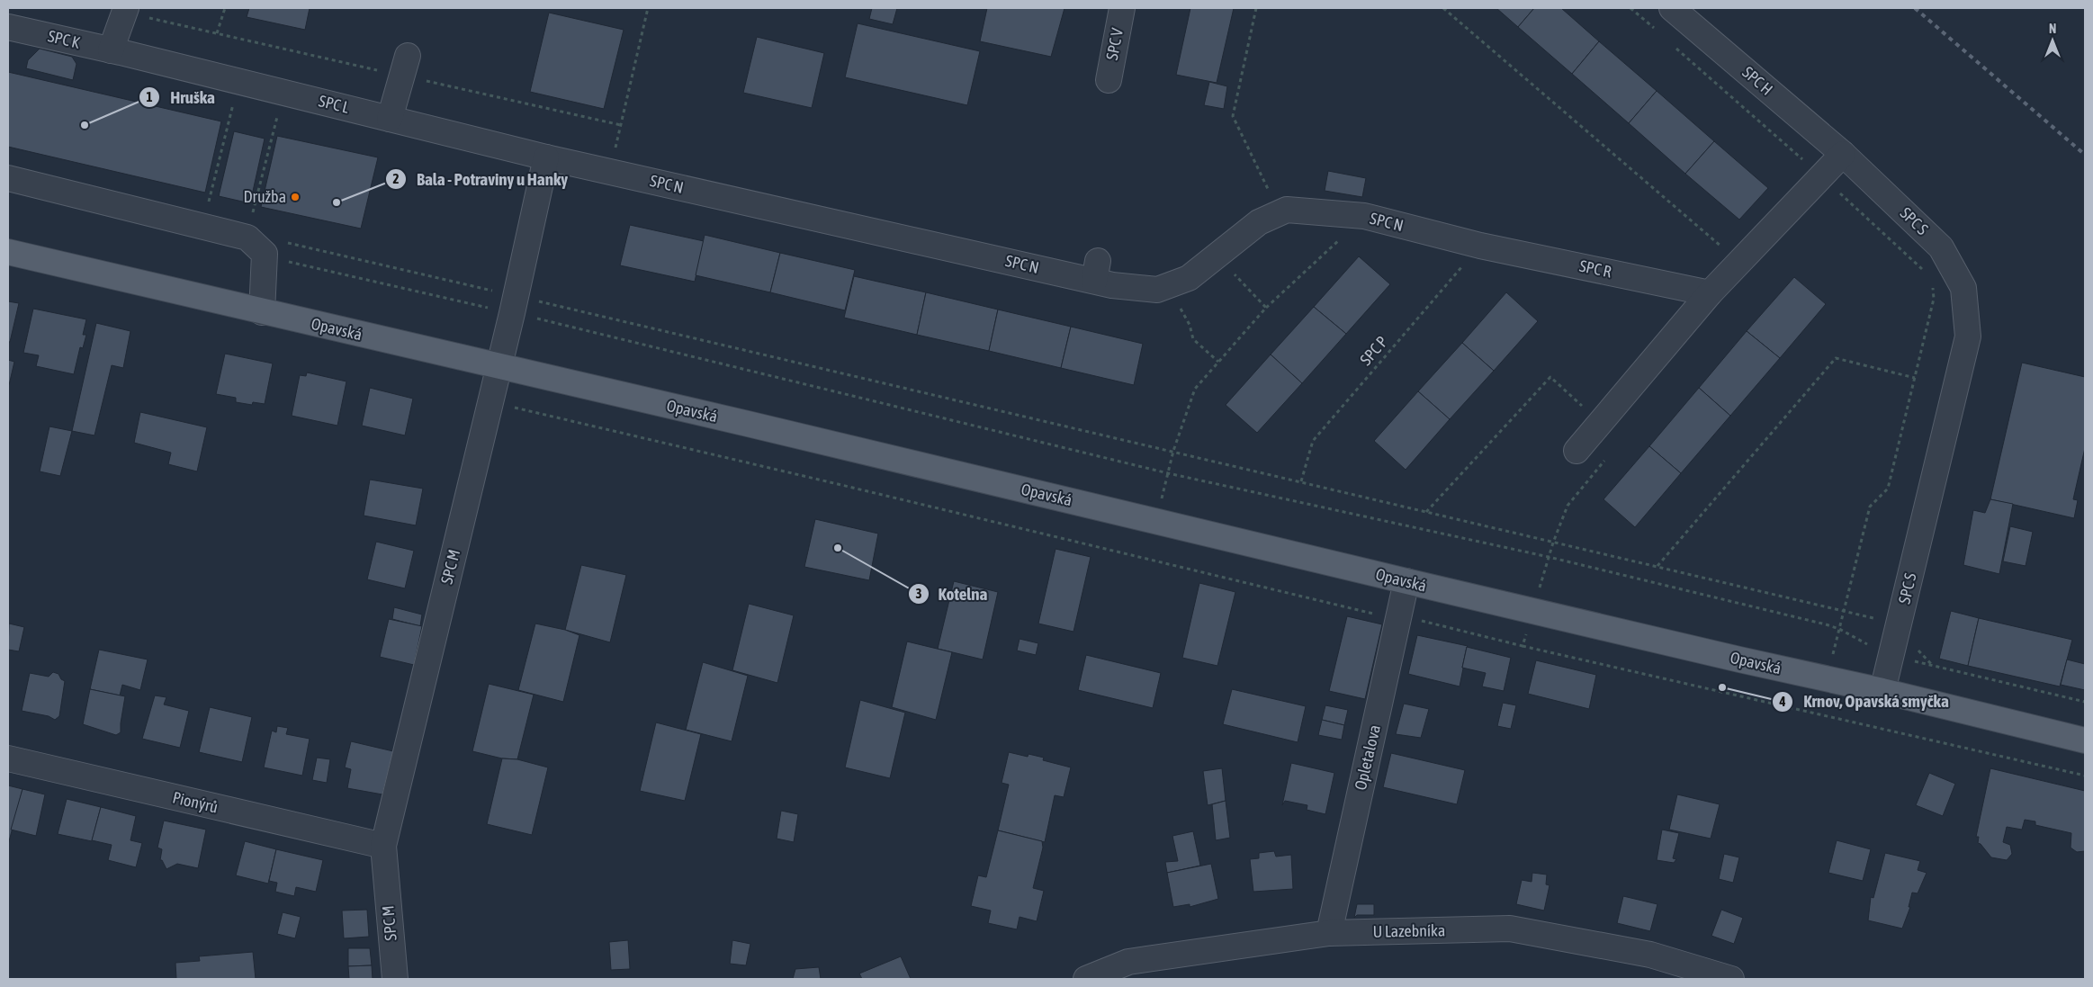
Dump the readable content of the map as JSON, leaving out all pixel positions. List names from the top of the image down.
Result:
{
  "streets": {
    "main road": ["Opavská"],
    "street": [
      "SPC K",
      "SPC V",
      "SPC H",
      "SPC L",
      "SPC N",
      "SPC S",
      "SPC R",
      "SPC M",
      "Opletalova",
      "Pionýrů",
      "U Lazebníka"
    ],
    "path": ["SPC P"]
  },
  "crossings": [
    ["SPC K", "SPC L"],
    ["SPC H", "SPC S"],
    ["SPC L", "SPC N"],
    ["SPC L", "SPC M"],
    ["SPC N", "SPC R"],
    ["SPC N", "SPC P"],
    ["SPC N", "SPC M"],
    ["SPC S", "Opavská"],
    ["SPC R", "SPC P"],
    ["Opavská", "SPC M"],
    ["Opavská", "Opletalova"],
    ["SPC M", "Pionýrů"],
    ["Opletalova", "U Lazebníka"]
  ],
  "places": [
    "Hruška",
    "Družba",
    "Bala - Potraviny u Hanky",
    "Kotelna",
    "Krnov, Opavská smyčka"
  ],
  "north": "top"
}
